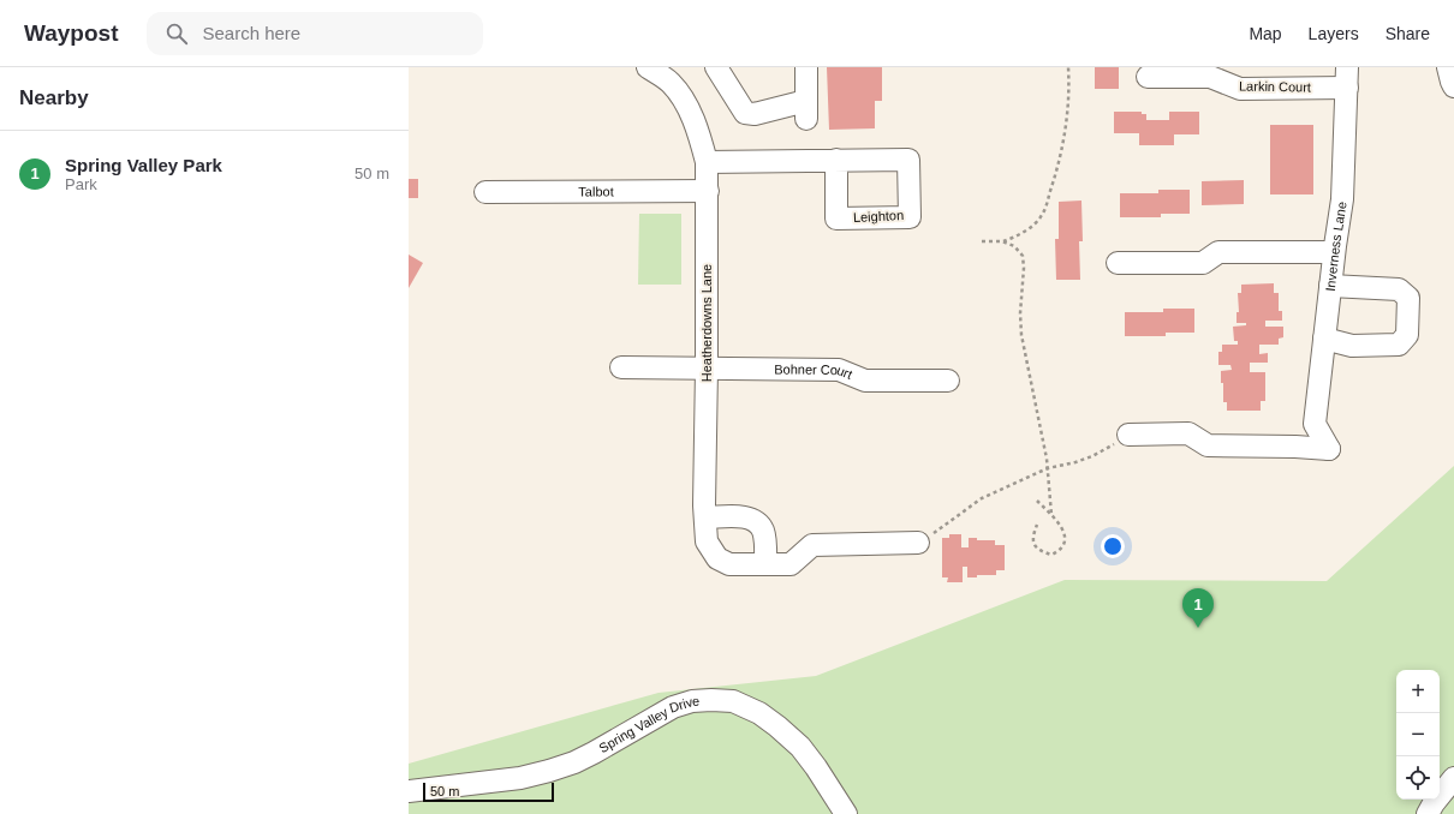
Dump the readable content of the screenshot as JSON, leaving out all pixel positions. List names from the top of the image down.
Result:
{
  "streets": {
    "street": [
      "Larkin Court",
      "Talbot",
      "Inverness Lane",
      "Heatherdowns Lane",
      "Bohner Court",
      "Spring Valley Drive"
    ]
  },
  "crossings": [
    ["Larkin Court", "Inverness Lane"],
    ["Talbot", "Heatherdowns Lane"],
    ["Heatherdowns Lane", "Bohner Court"]
  ],
  "scale_bar": "50 m",
  "page": {
    "header": "Waypost",
    "search": "Search here",
    "nav": ["Map", "Layers", "Share"],
    "heading": "Nearby",
    "list": [
      {
        "mark": "1",
        "name": "Spring Valley Park",
        "note": "Park",
        "value": "50 m"
      }
    ],
    "pins": "1",
    "map_buttons": ["+", "−"],
    "scale": "50 m"
  }
}
